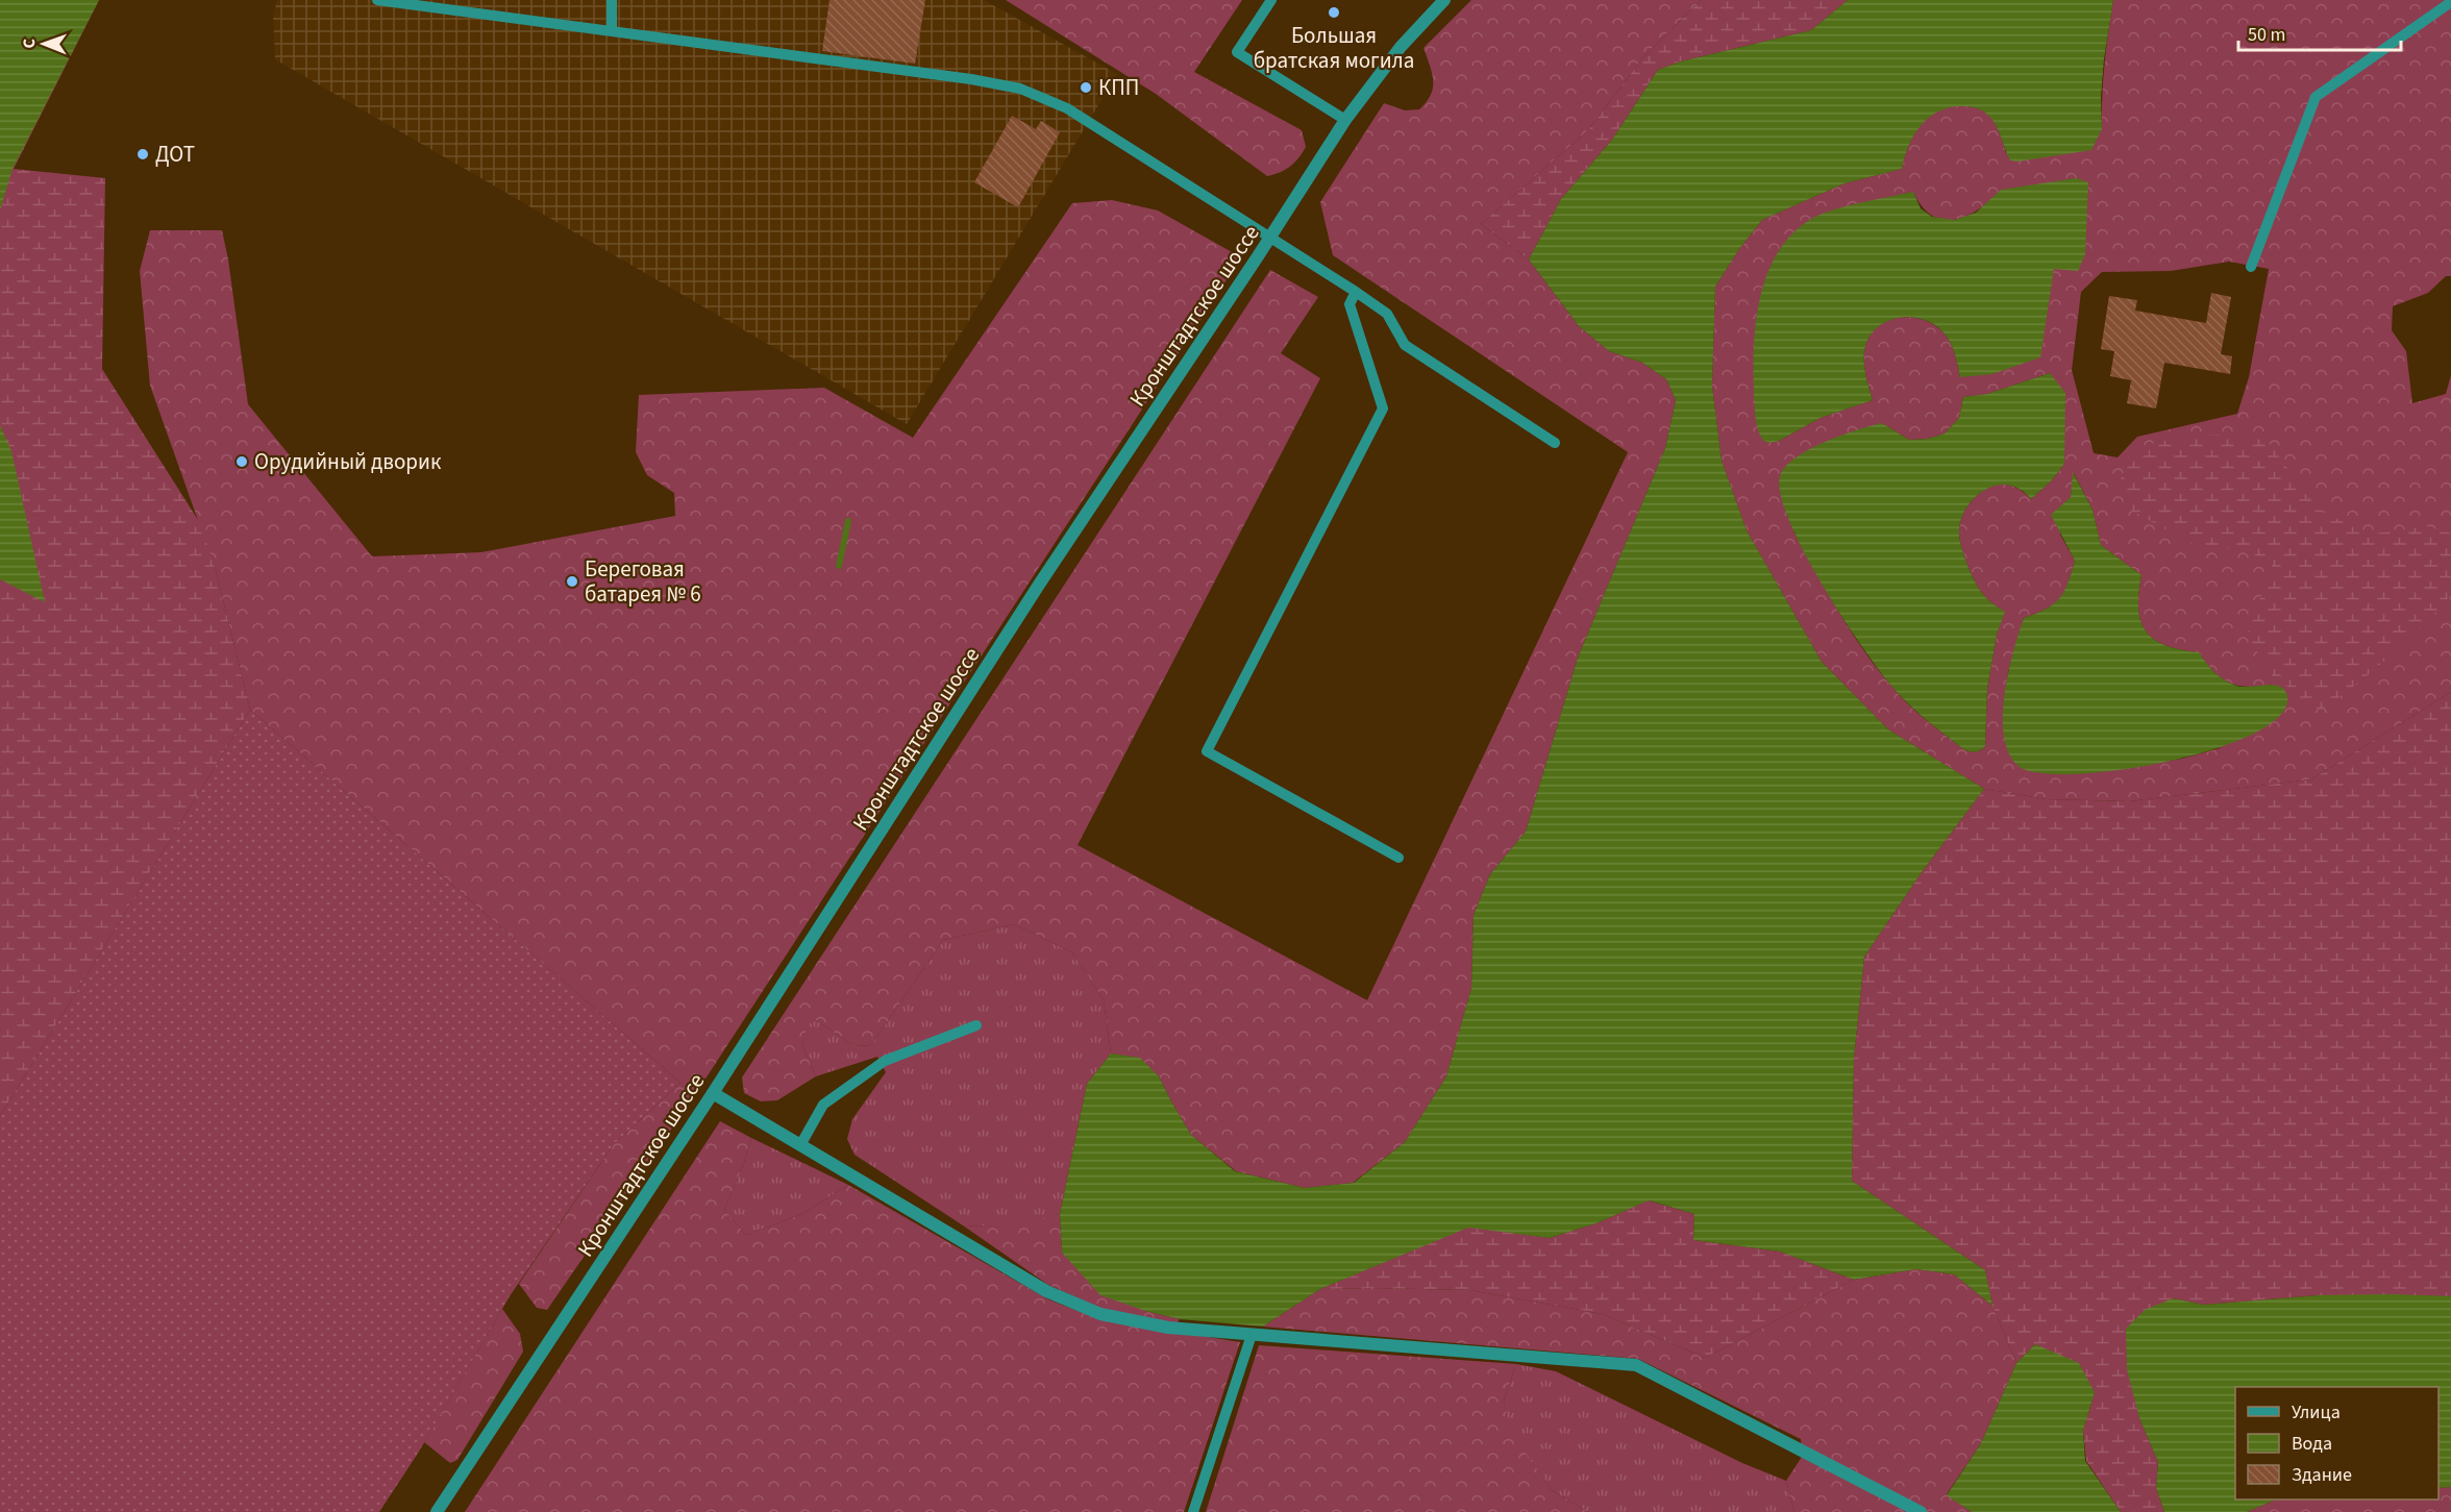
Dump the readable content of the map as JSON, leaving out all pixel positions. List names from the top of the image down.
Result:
{
  "streets": {
    "street": ["Кронштадтское шоссе"]
  },
  "places": [
    "Большая братская могила",
    "КПП",
    "ДОТ",
    "Орудийный дворик",
    "Береговая батарея № 6"
  ],
  "legend": ["Улица", "Вода", "Здание"],
  "scale_bar": "50 m",
  "north": "left"
}
